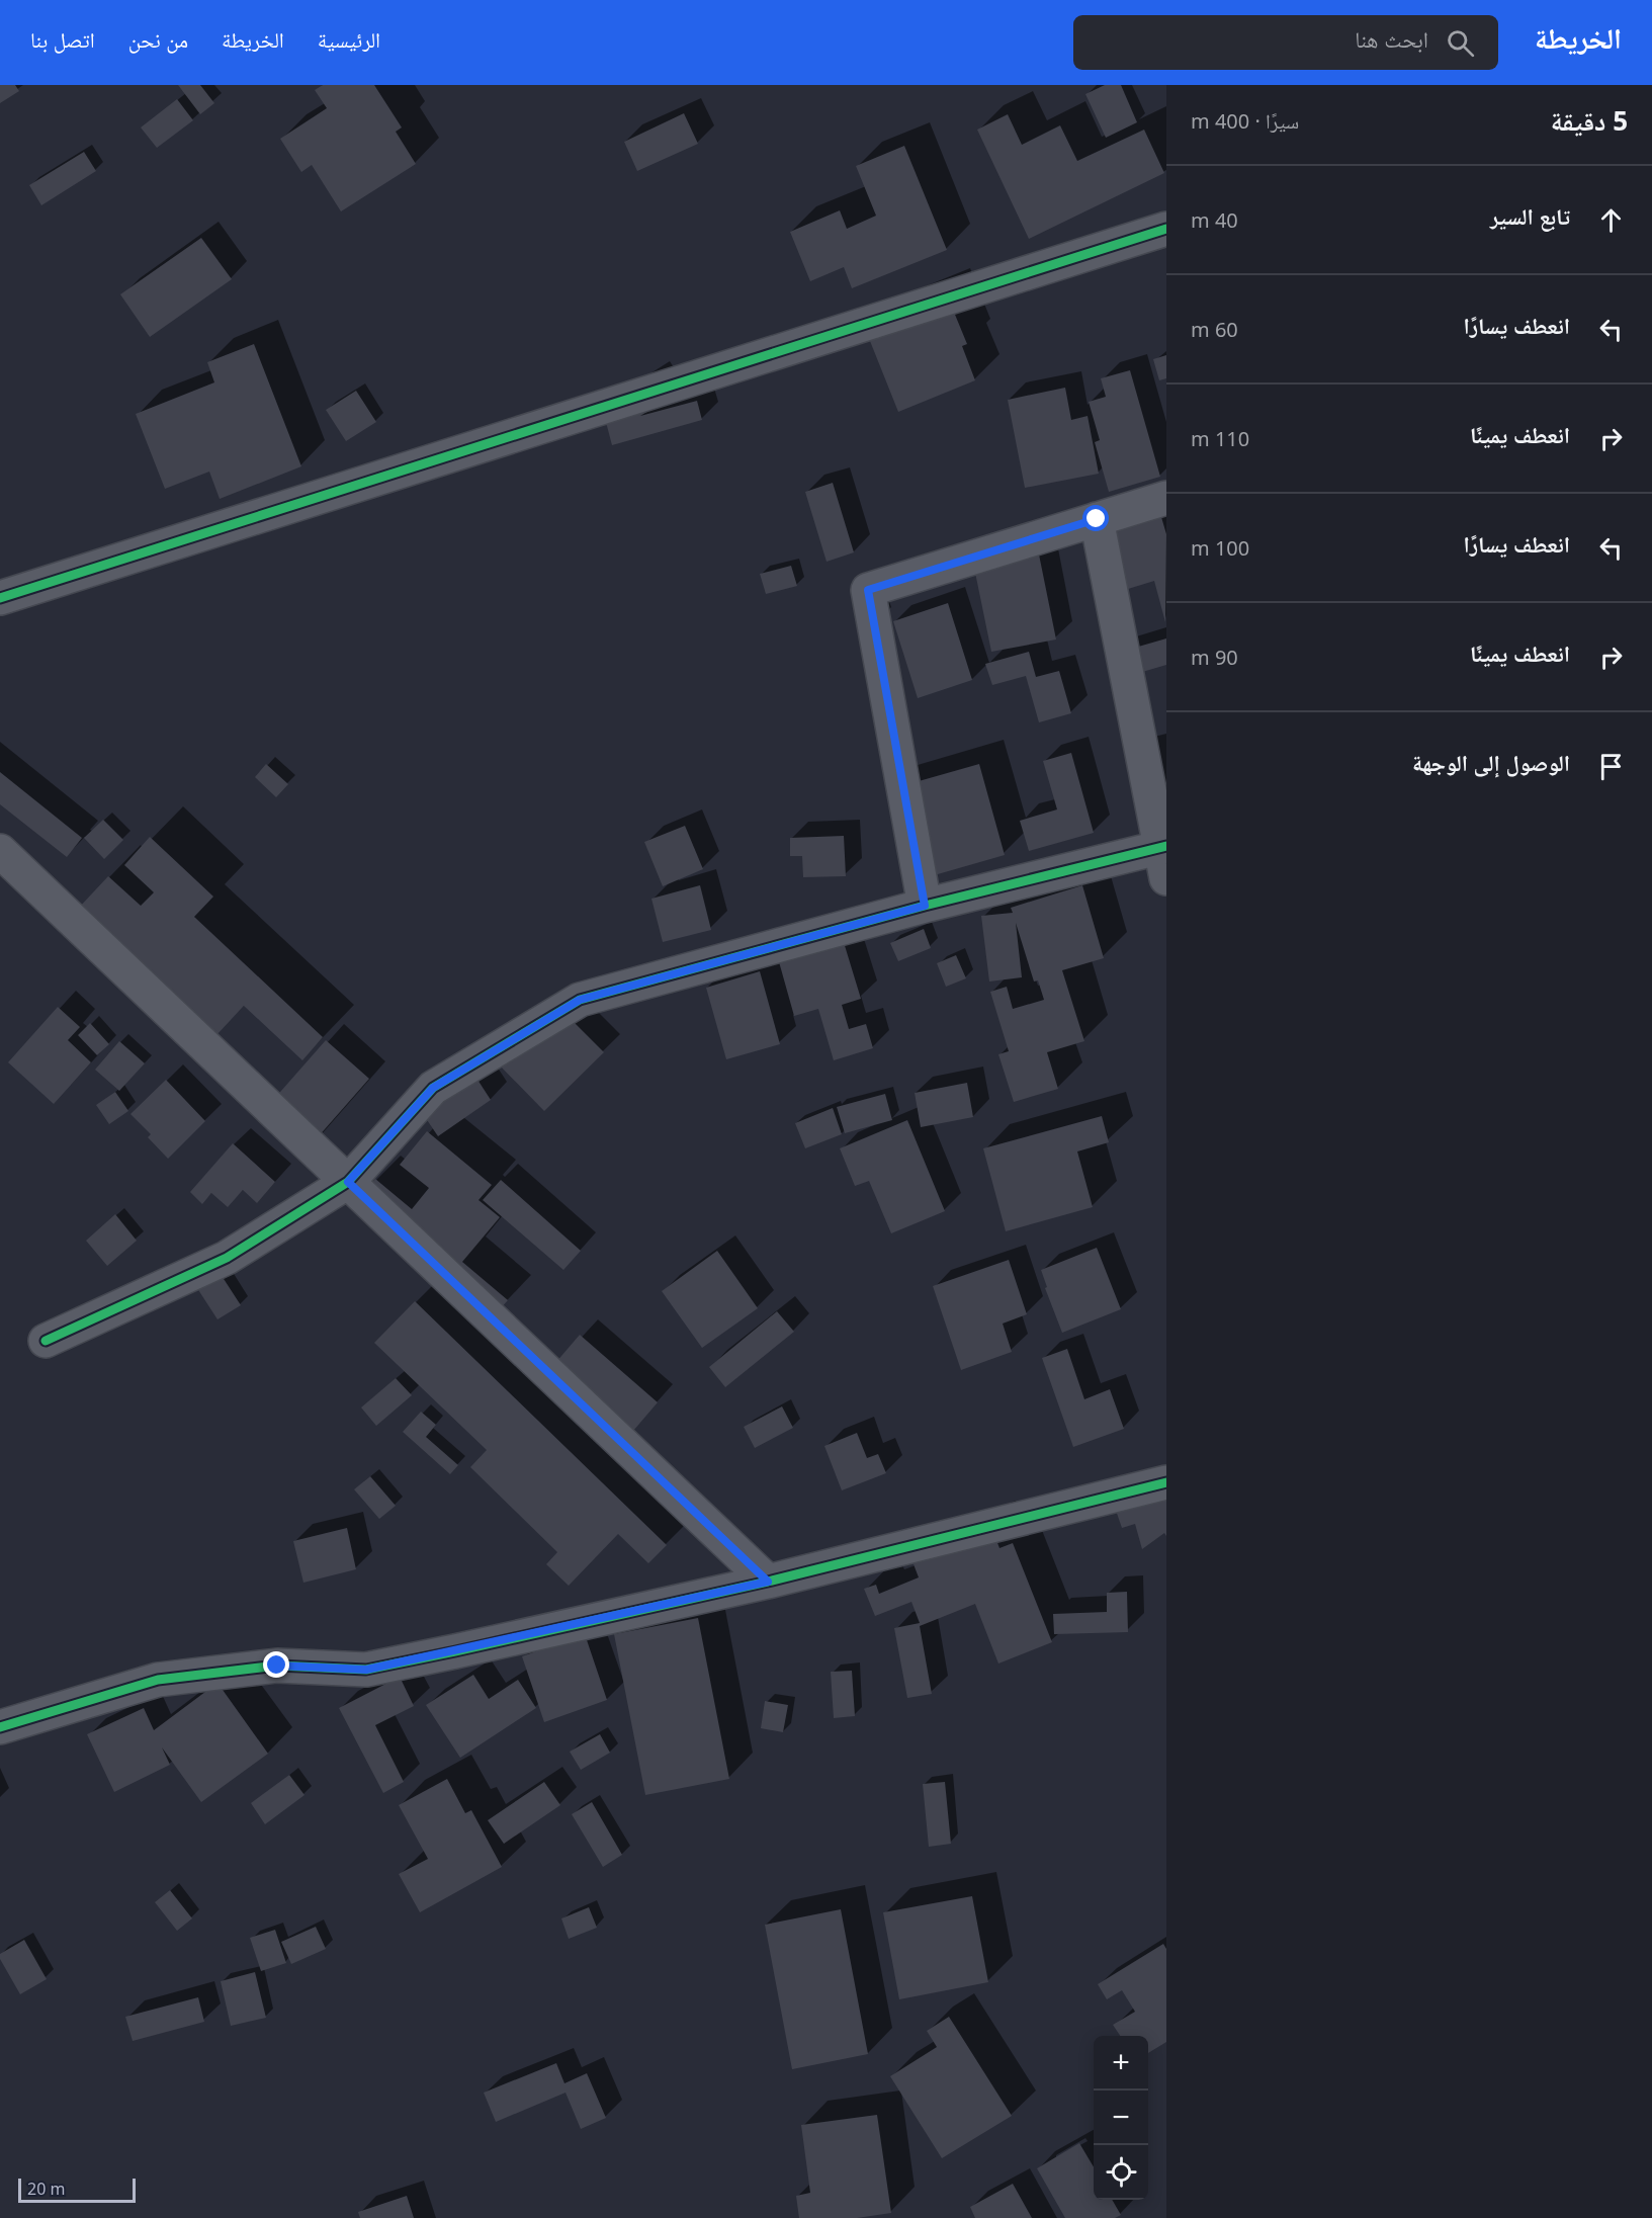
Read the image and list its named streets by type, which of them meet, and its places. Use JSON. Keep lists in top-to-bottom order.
{
  "scale_bar": "20 m",
  "page": {
    "header": "الخريطة",
    "search": "ابحث هنا",
    "nav": [
      "الرئيسية",
      "الخريطة",
      "من نحن",
      "اتصل بنا"
    ],
    "heading": ["5 دقيقة", "سيرًا · 400 m"],
    "list": [
      ["تابع السير", "40 m"],
      ["انعطف يسارًا", "60 m"],
      ["انعطف يمينًا", "110 m"],
      ["انعطف يسارًا", "100 m"],
      ["انعطف يمينًا", "90 m"],
      "الوصول إلى الوجهة"
    ],
    "map_buttons": ["+", "−"],
    "scale": "20 m"
  }
}
